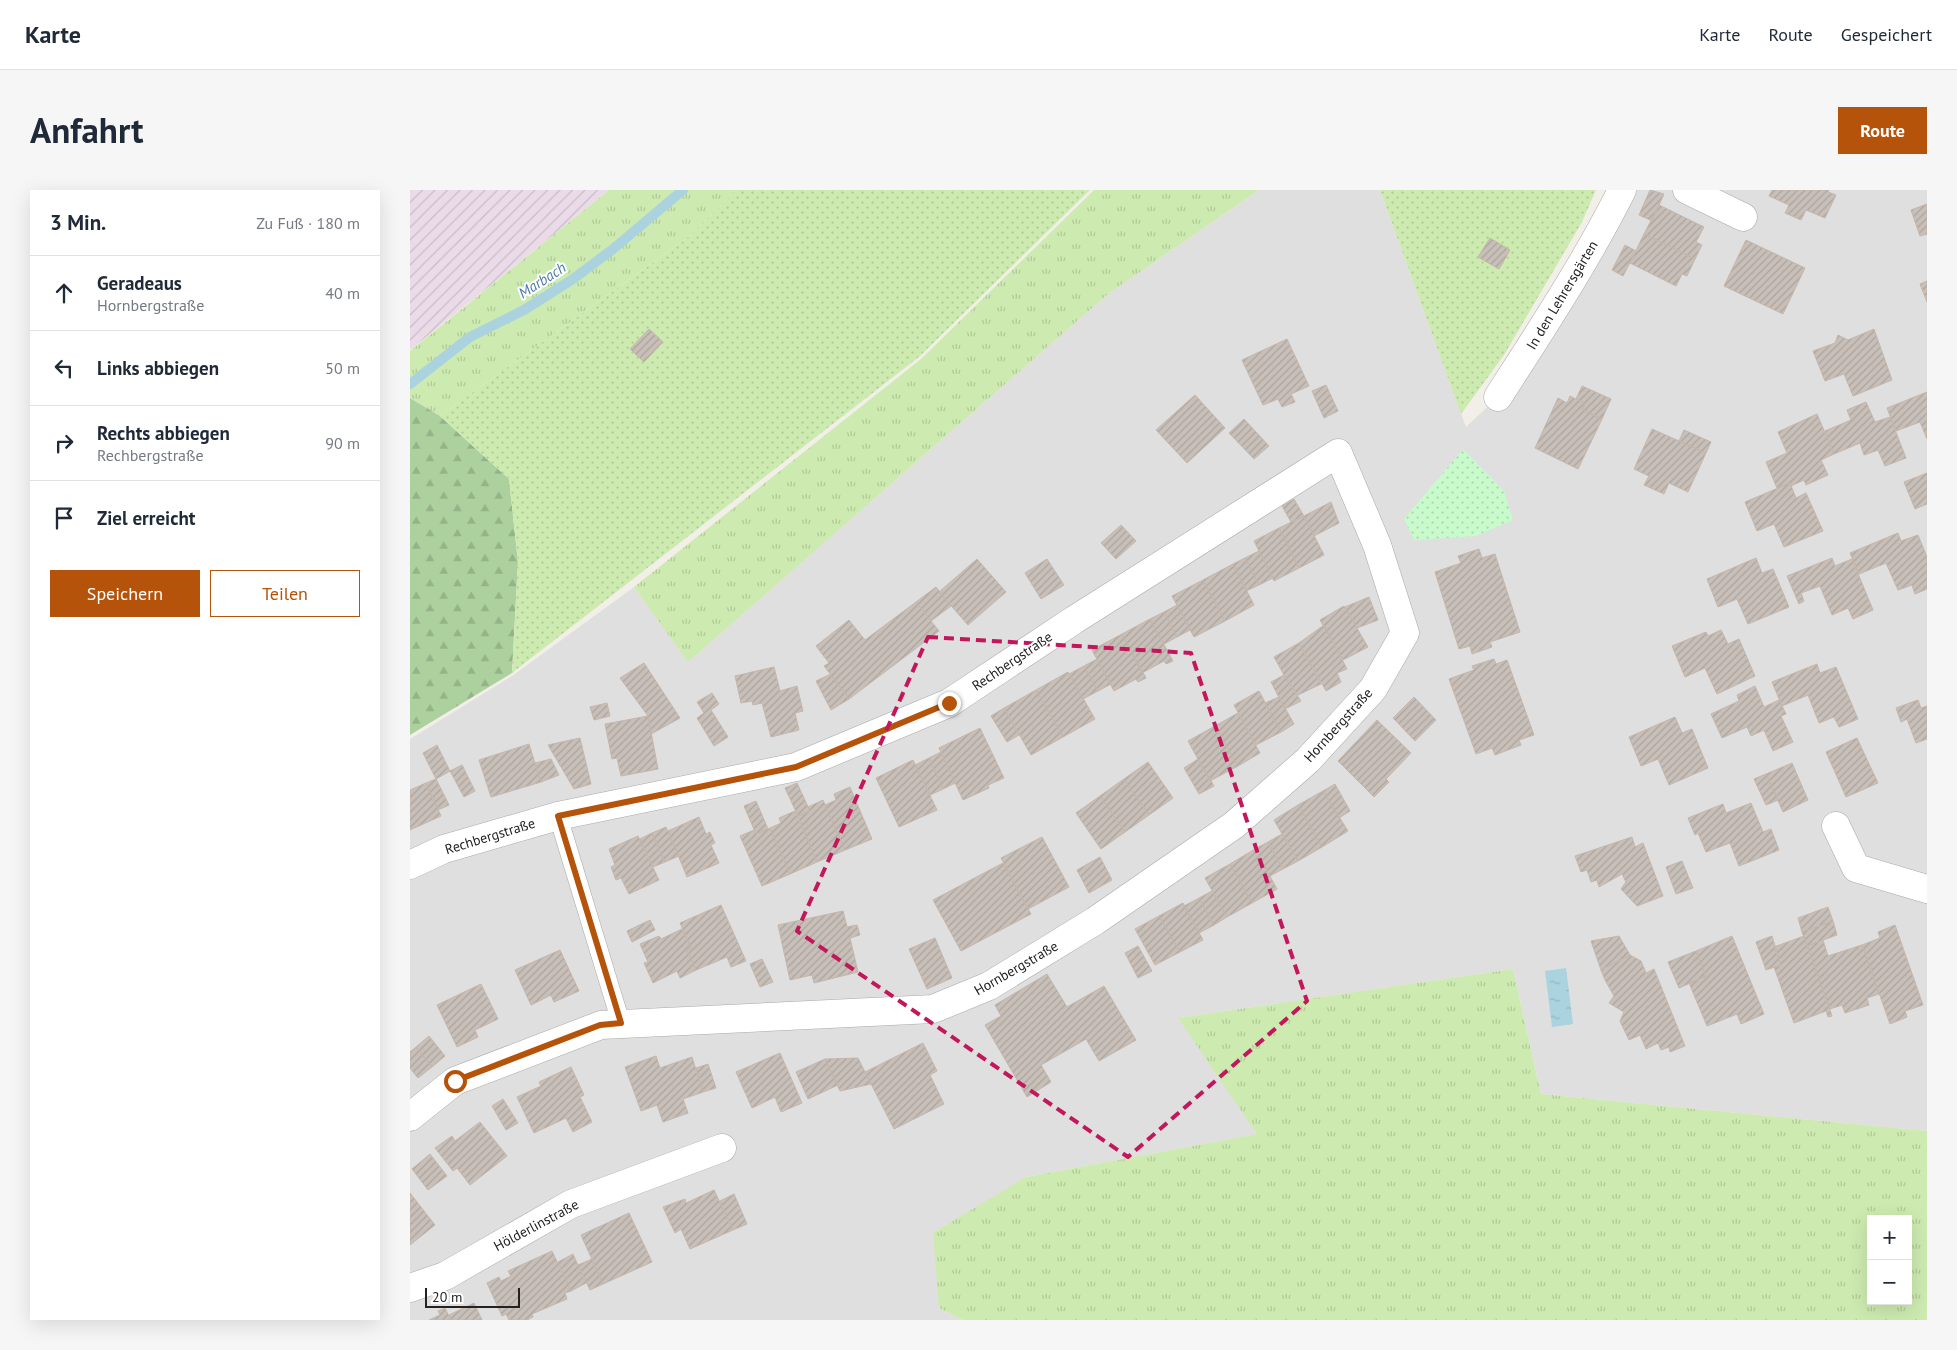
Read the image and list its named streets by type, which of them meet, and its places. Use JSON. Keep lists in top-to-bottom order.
{
  "streets": {
    "street": [
      "In den Lehrersgärten",
      "Rechbergstraße",
      "Hornbergstraße",
      "Hölderlinstraße"
    ]
  },
  "crossings": [
    ["Rechbergstraße", "Hornbergstraße"]
  ],
  "water": ["Marbach"],
  "scale_bar": "20 m",
  "page": {
    "header": "Karte",
    "nav": ["Karte", "Route", "Gespeichert"],
    "title": "Anfahrt",
    "buttons": [
      "Route",
      ["Speichern", "Teilen"]
    ],
    "heading": ["3 Min.", "Zu Fuß · 180 m"],
    "list": [
      ["Geradeaus", "Hornbergstraße", "40 m"],
      ["Links abbiegen", "50 m"],
      ["Rechts abbiegen", "Rechbergstraße", "90 m"],
      "Ziel erreicht"
    ],
    "map_buttons": ["+", "−"],
    "scale": "20 m"
  }
}
